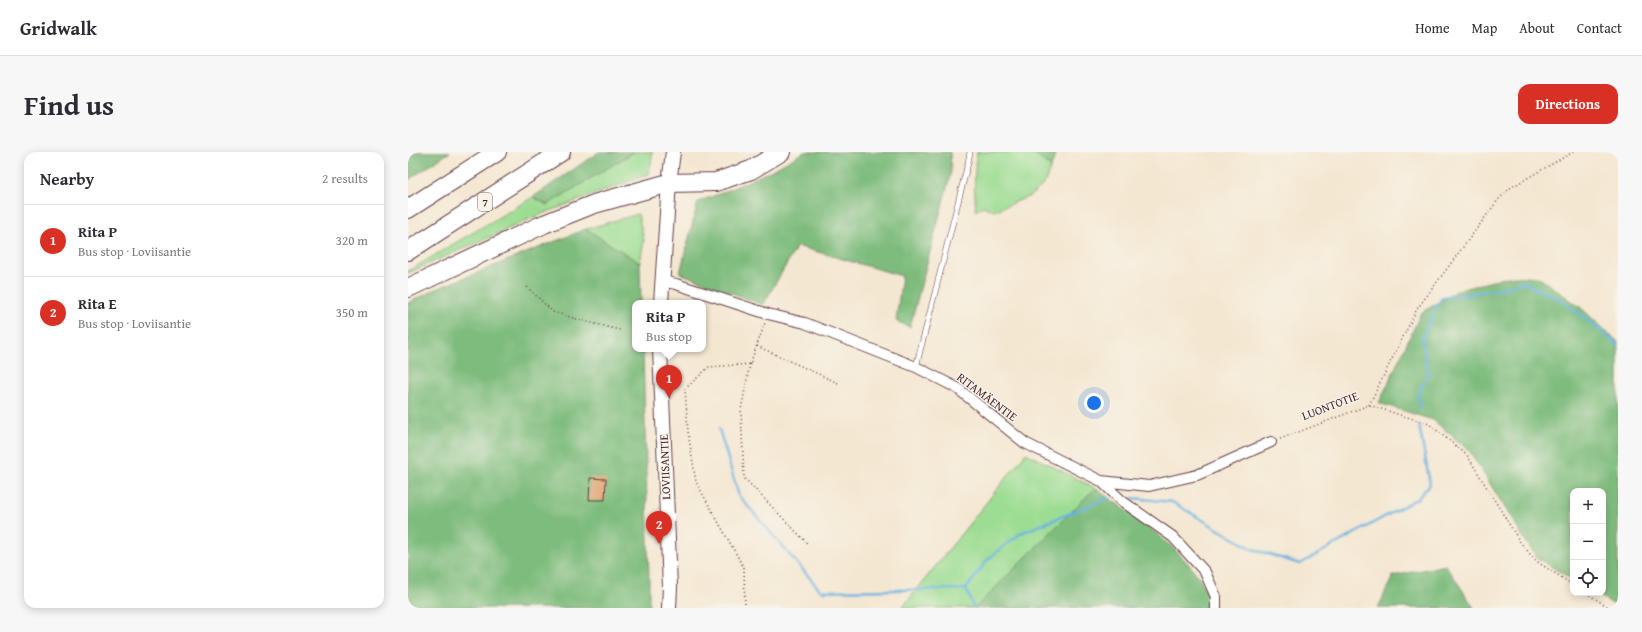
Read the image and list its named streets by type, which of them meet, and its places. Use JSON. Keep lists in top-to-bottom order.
{
  "streets": {
    "highway": ["7"],
    "main road": ["LOVIISANTIE"],
    "street": ["RITAMÄENTIE"],
    "path": ["LUONTOTIE"]
  },
  "page": {
    "header": "Gridwalk",
    "nav": [
      "Home",
      "Map",
      "About",
      "Contact"
    ],
    "title": "Find us",
    "buttons": "Directions",
    "heading": ["Nearby", "2 results"],
    "list": [
      {
        "mark": "1",
        "name": "Rita P",
        "note": "Bus stop · Loviisantie",
        "value": "320 m"
      },
      {
        "mark": "2",
        "name": "Rita E",
        "note": "Bus stop · Loviisantie",
        "value": "350 m"
      }
    ],
    "popup": ["Rita P", "Bus stop"],
    "pins": ["1", "2"],
    "map_buttons": ["+", "−"]
  }
}
